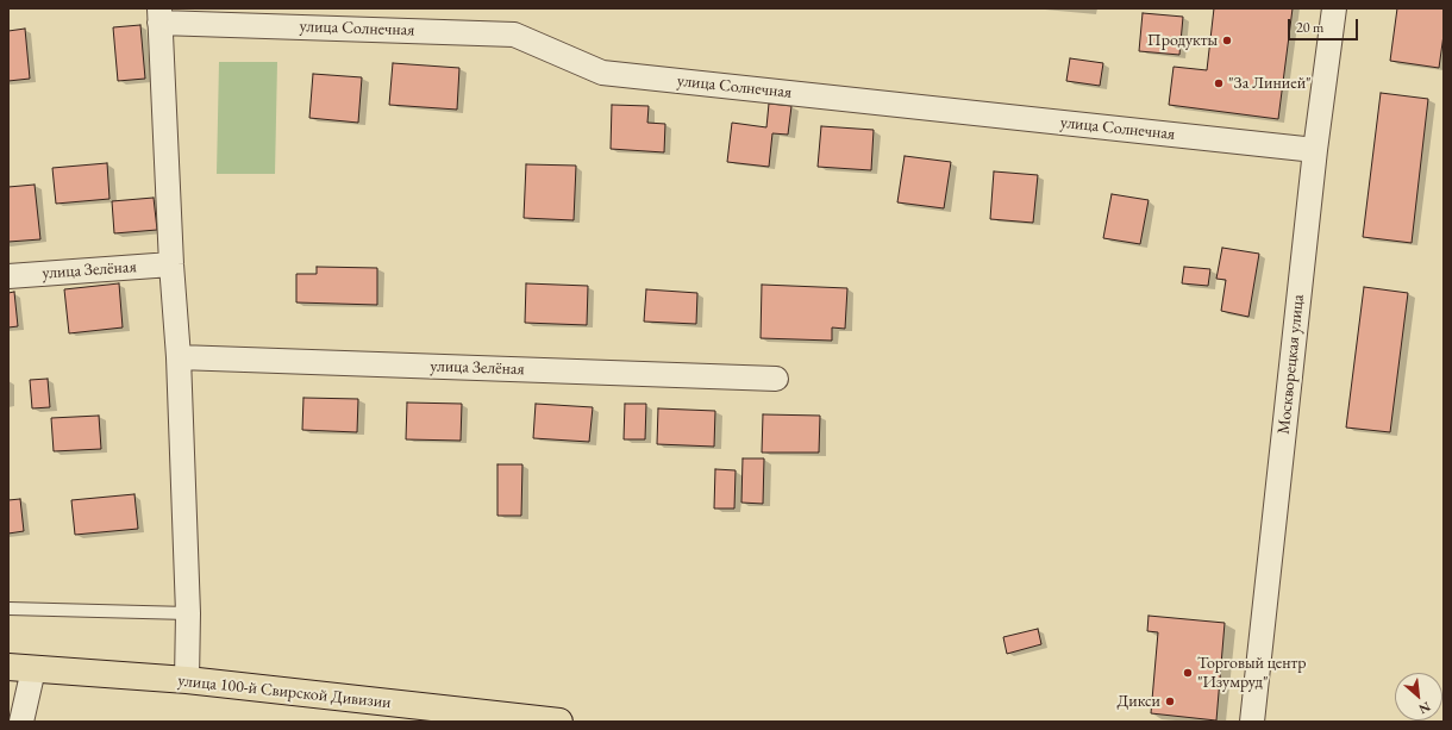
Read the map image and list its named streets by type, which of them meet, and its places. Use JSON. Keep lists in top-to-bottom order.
{
  "streets": {
    "main road": ["улица 100-й Свирской Дивизии"],
    "street": ["улица Солнечная", "улица Зелёная", "Москворецкая улица"]
  },
  "crossings": [
    ["улица Солнечная", "Москворецкая улица"]
  ],
  "places": [
    "Продукты",
    "\"За Линией\"",
    "Торговый центр \"Изумруд\"",
    "Дикси"
  ],
  "scale_bar": "20 m",
  "north": "bottom right"
}
